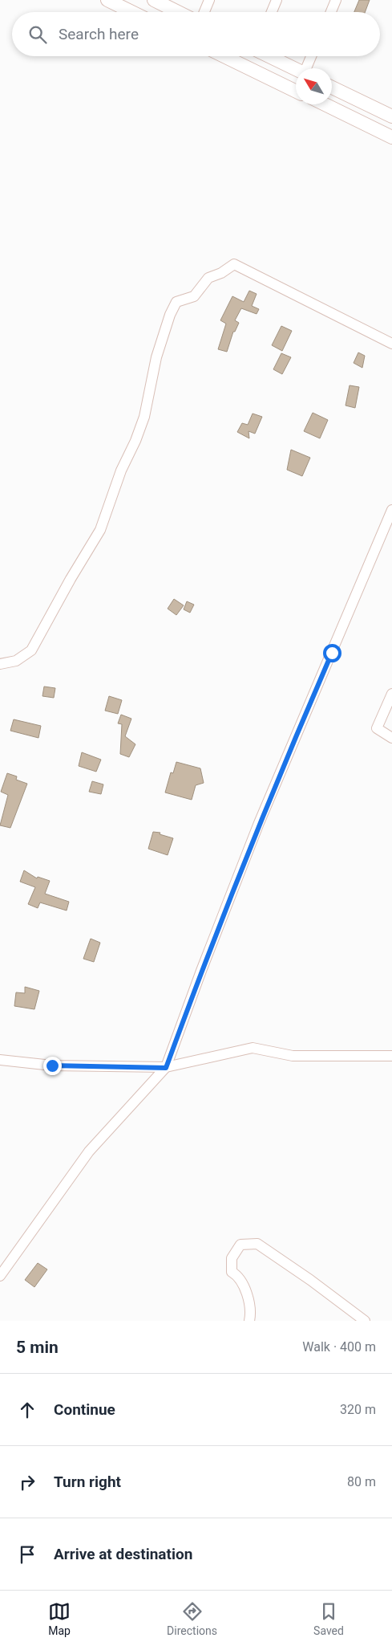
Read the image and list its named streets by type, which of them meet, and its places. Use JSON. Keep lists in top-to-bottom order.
{
  "north": "top left",
  "page": {
    "search": "Search here",
    "heading": ["5 min", "Walk · 400 m"],
    "list": [
      ["Continue", "320 m"],
      ["Turn right", "80 m"],
      "Arrive at destination"
    ],
    "nav": ["Map", "Directions", "Saved"]
  }
}
